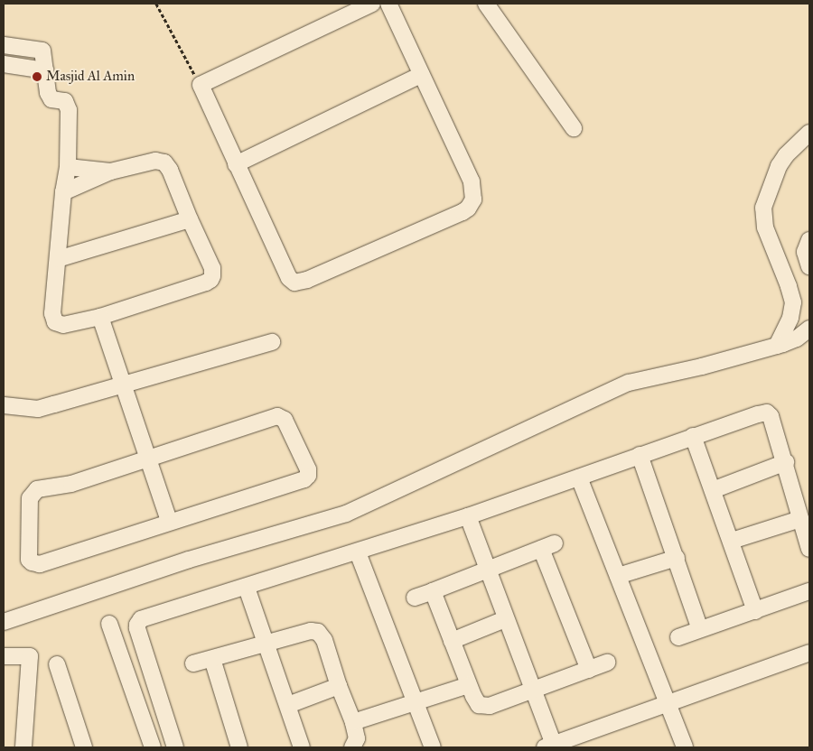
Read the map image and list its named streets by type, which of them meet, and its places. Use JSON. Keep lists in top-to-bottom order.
{
  "places": ["Masjid Al Amin"]
}
